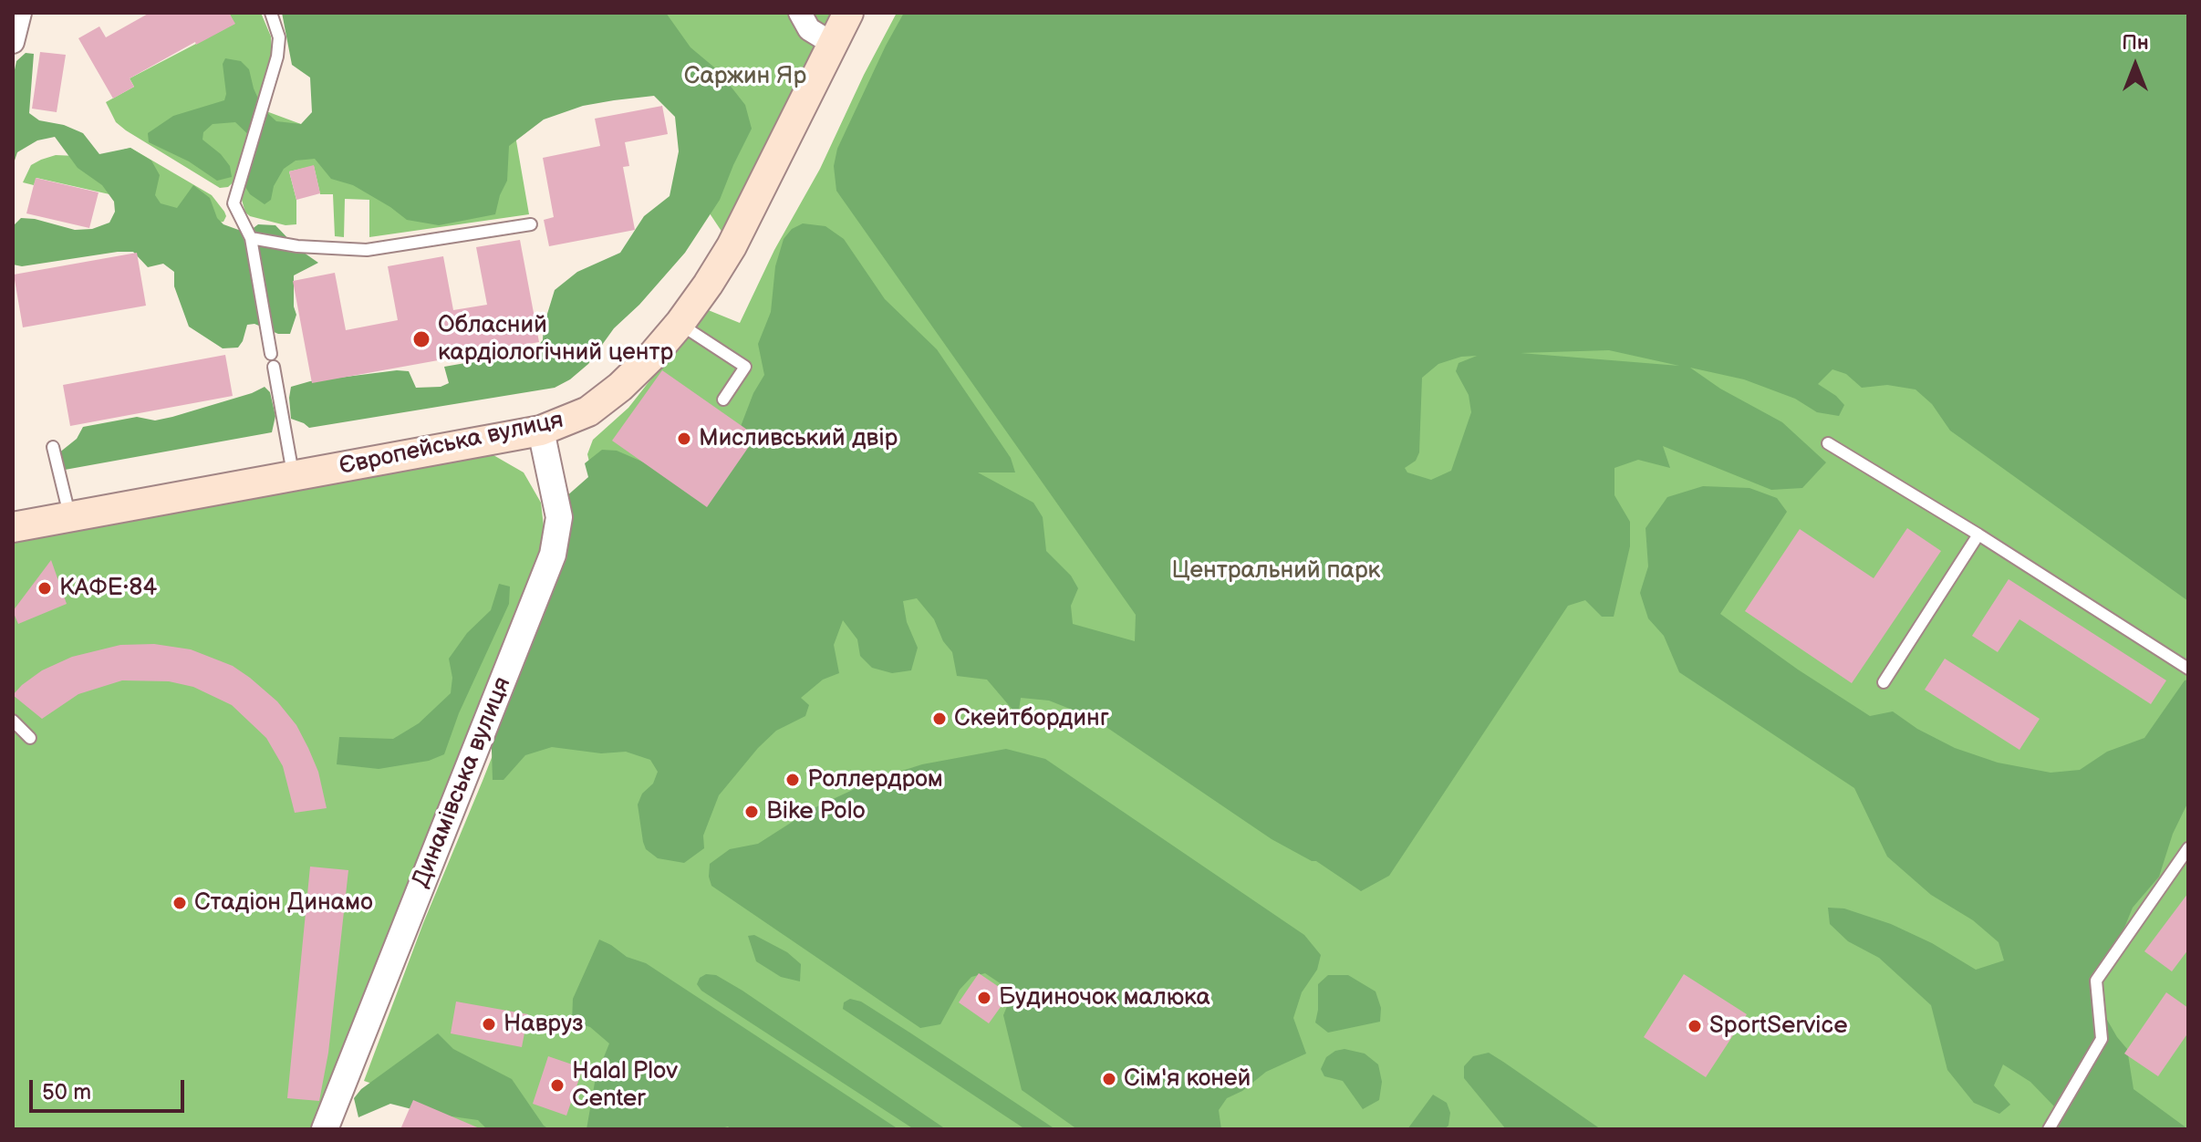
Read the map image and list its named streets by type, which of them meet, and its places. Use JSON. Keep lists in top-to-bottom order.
{
  "streets": {
    "main road": ["Європейська вулиця"],
    "street": ["Динамівська вулиця"]
  },
  "crossings": [
    ["Європейська вулиця", "Динамівська вулиця"]
  ],
  "parks": ["Саржин Яр", "Центральний парк"],
  "places": [
    "Обласний кардiологiчний центр",
    "Мисливський двір",
    "КАФЕ•84",
    "Скейтбординг",
    "Роллердром",
    "Bike Polo",
    "Стадіон Динамо",
    "Будиночок малюка",
    "Навруз",
    "SportService",
    "Сім'я коней",
    "Halal Plov Center"
  ],
  "scale_bar": "50 m",
  "north": "top"
}
